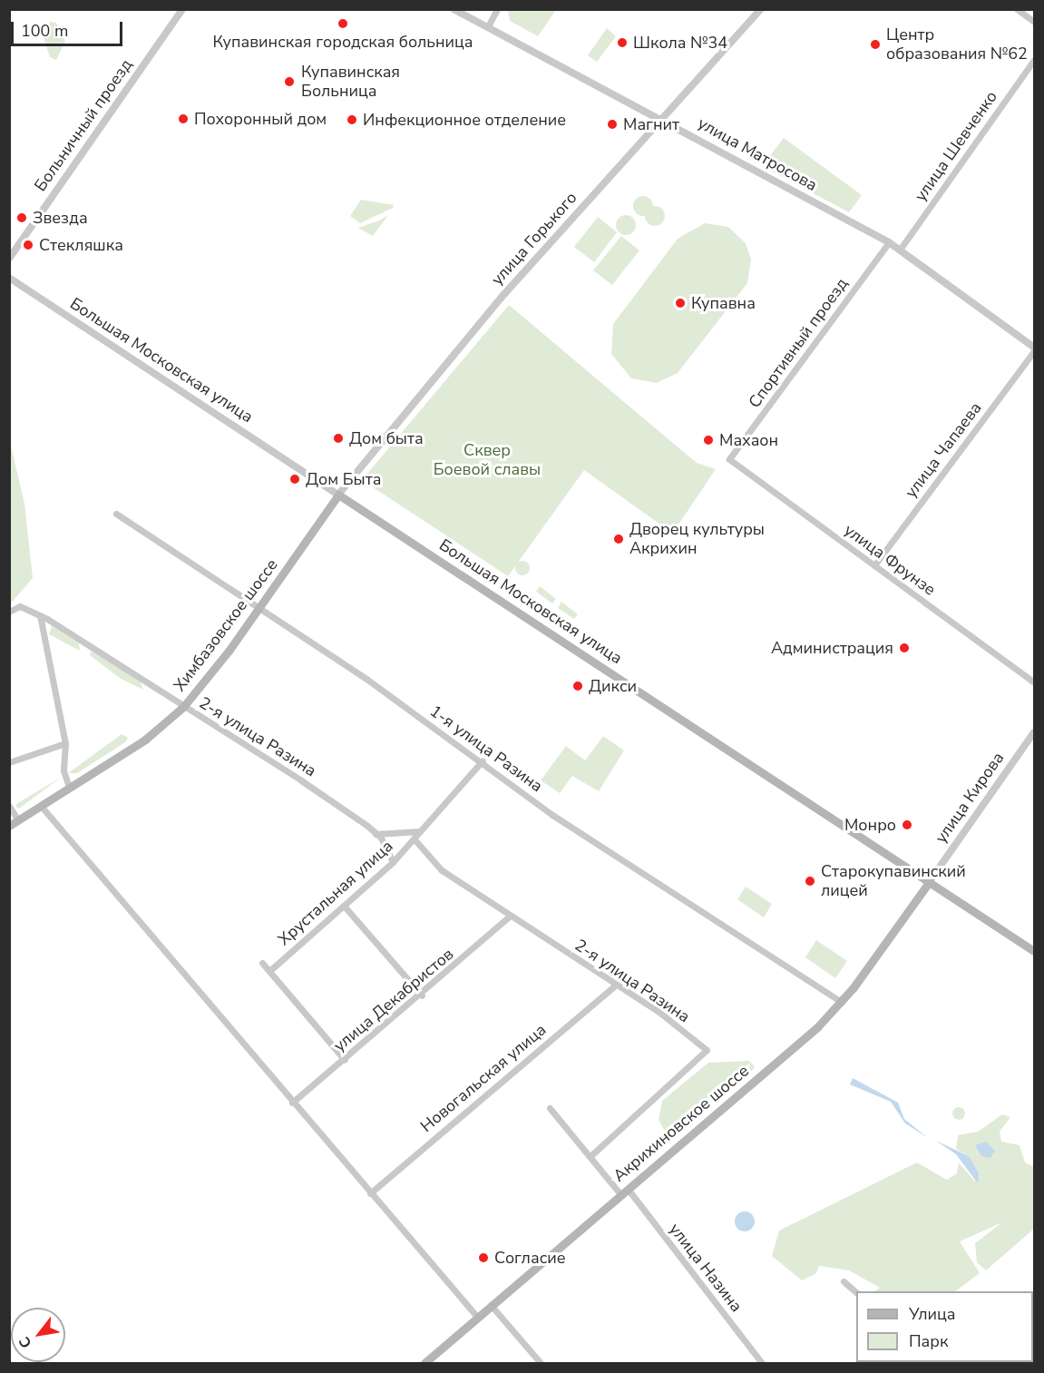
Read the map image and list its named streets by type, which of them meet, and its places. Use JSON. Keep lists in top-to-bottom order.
{
  "streets": {
    "main road": ["Большая Московская улица", "Химбазовское шоссе", "Акрихиновское шоссе"],
    "street": [
      "Больничный проезд",
      "улица Шевченко",
      "улица Матросова",
      "улица Горького",
      "Спортивный проезд",
      "улица Чапаева",
      "улица Фрунзе",
      "2-я улица Разина",
      "1-я улица Разина",
      "улица Кирова",
      "Хрустальная улица",
      "улица Декабристов",
      "Новогальская улица",
      "улица Назина"
    ]
  },
  "crossings": [
    ["улица Шевченко", "улица Матросова"],
    ["улица Матросова", "улица Горького"],
    ["улица Матросова", "Спортивный проезд"],
    ["улица Горького", "Большая Московская улица"],
    ["улица Горького", "Химбазовское шоссе"],
    ["Спортивный проезд", "улица Фрунзе"],
    ["Большая Московская улица", "Химбазовское шоссе"],
    ["Большая Московская улица", "улица Кирова"],
    ["Большая Московская улица", "Акрихиновское шоссе"],
    ["улица Чапаева", "улица Фрунзе"],
    ["Химбазовское шоссе", "2-я улица Разина"],
    ["Химбазовское шоссе", "1-я улица Разина"],
    ["2-я улица Разина", "Хрустальная улица"],
    ["2-я улица Разина", "улица Декабристов"],
    ["2-я улица Разина", "Новогальская улица"],
    ["2-я улица Разина", "улица Назина"],
    ["1-я улица Разина", "Хрустальная улица"],
    ["1-я улица Разина", "Акрихиновское шоссе"],
    ["улица Кирова", "Акрихиновское шоссе"],
    ["Акрихиновское шоссе", "улица Назина"]
  ],
  "parks": ["Сквер Боевой славы"],
  "places": [
    "Купавинская городская больница",
    "Школа №34",
    "Центр образования №62",
    "Купавинская Больница",
    "Похоронный дом",
    "Инфекционное отделение",
    "Магнит",
    "Звезда",
    "Стекляшка",
    "Купавна",
    "Дом быта",
    "Махаон",
    "Дом Быта",
    "Дворец культуры Акрихин",
    "Администрация",
    "Дикси",
    "Монро",
    "Старокупавинский лицей",
    "Согласие"
  ],
  "legend": ["Улица", "Парк"],
  "scale_bar": "100 m",
  "north": "bottom left"
}
